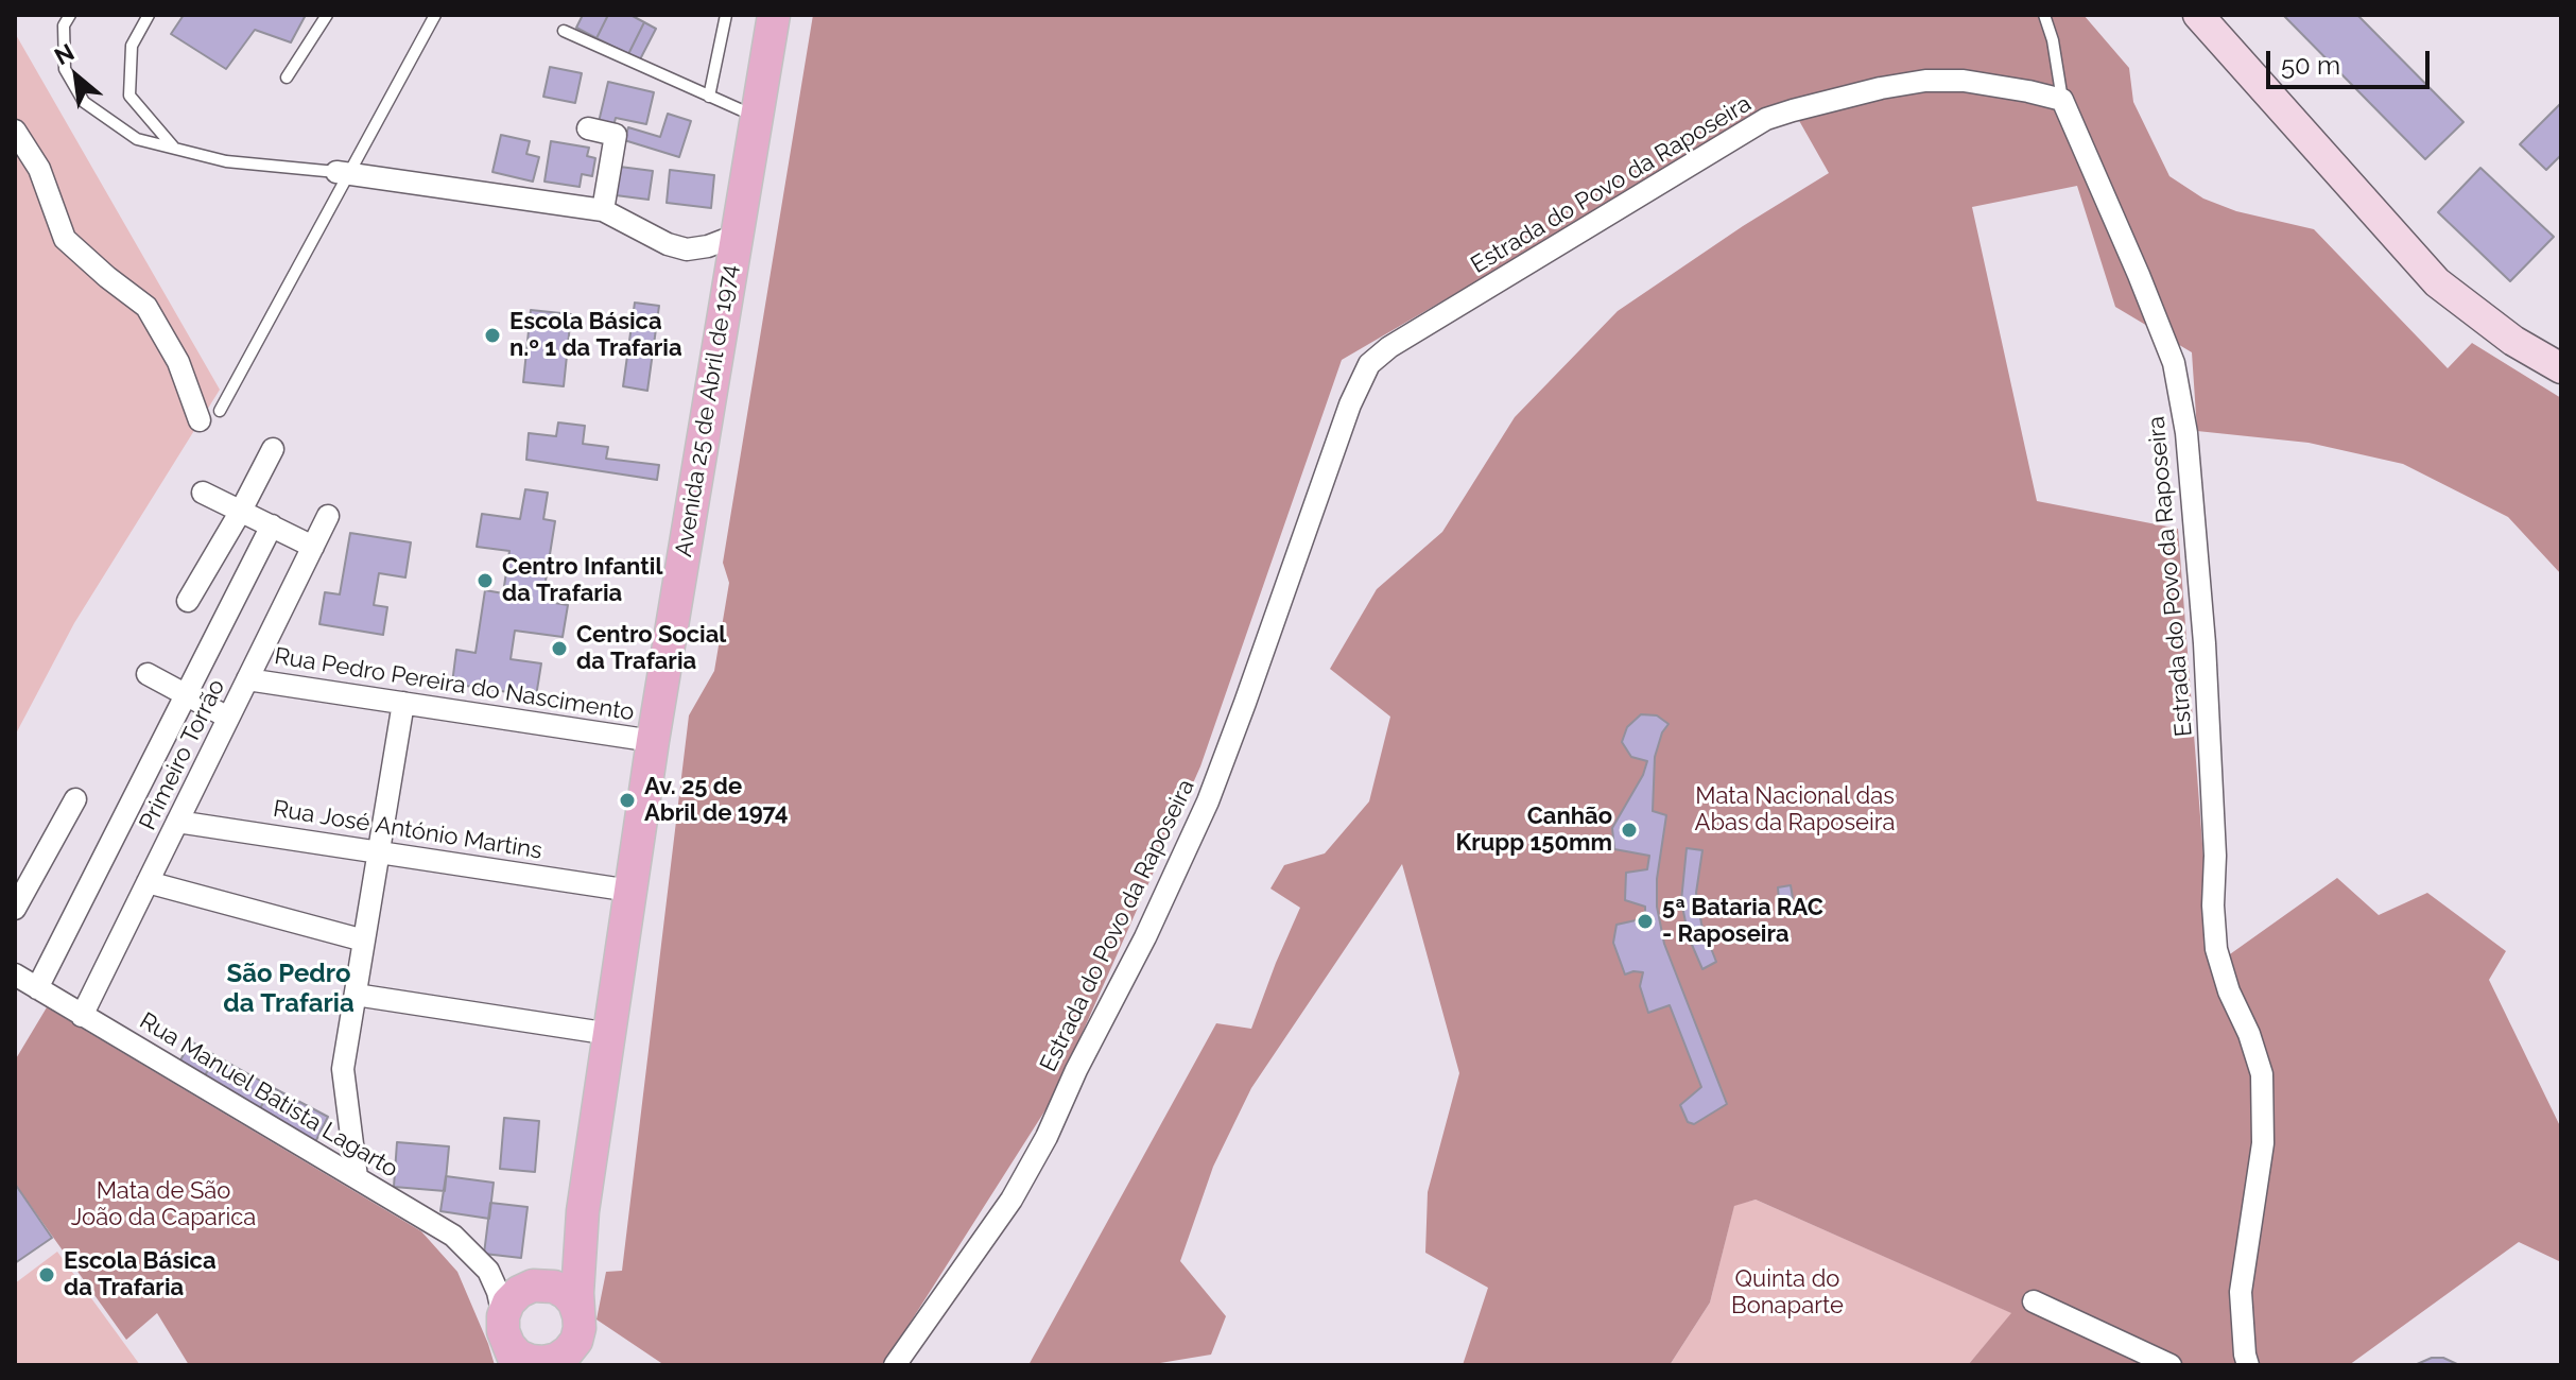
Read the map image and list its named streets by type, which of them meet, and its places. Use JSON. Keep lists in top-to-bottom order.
{
  "streets": {
    "main road": ["Avenida 25 de Abril de 1974"],
    "street": [
      "Estrada do Povo da Raposeira",
      "Rua Pedro Pereira do Nascimento",
      "Primeiro Torrão",
      "Rua José António Martins",
      "Rua Manuel Batista Lagarto"
    ]
  },
  "crossings": [
    ["Avenida 25 de Abril de 1974", "Rua Pedro Pereira do Nascimento"],
    ["Avenida 25 de Abril de 1974", "Rua José António Martins"],
    ["Rua Pedro Pereira do Nascimento", "Primeiro Torrão"],
    ["Primeiro Torrão", "Rua José António Martins"],
    ["Primeiro Torrão", "Rua Manuel Batista Lagarto"]
  ],
  "districts": ["São Pedro da Trafaria"],
  "parks": ["Mata Nacional das Abas da Raposeira", "Mata de São João da Caparica", "Quinta do Bonaparte"],
  "places": [
    "Escola Básica n.º 1 da Trafaria",
    "Centro Infantil da Trafaria",
    "Centro Social da Trafaria",
    "Av. 25 de Abril de 1974",
    "Canhão Krupp 150mm",
    "5ª Bataria RAC - Raposeira",
    "Escola Básica da Trafaria"
  ],
  "scale_bar": "50 m",
  "north": "top left"
}
